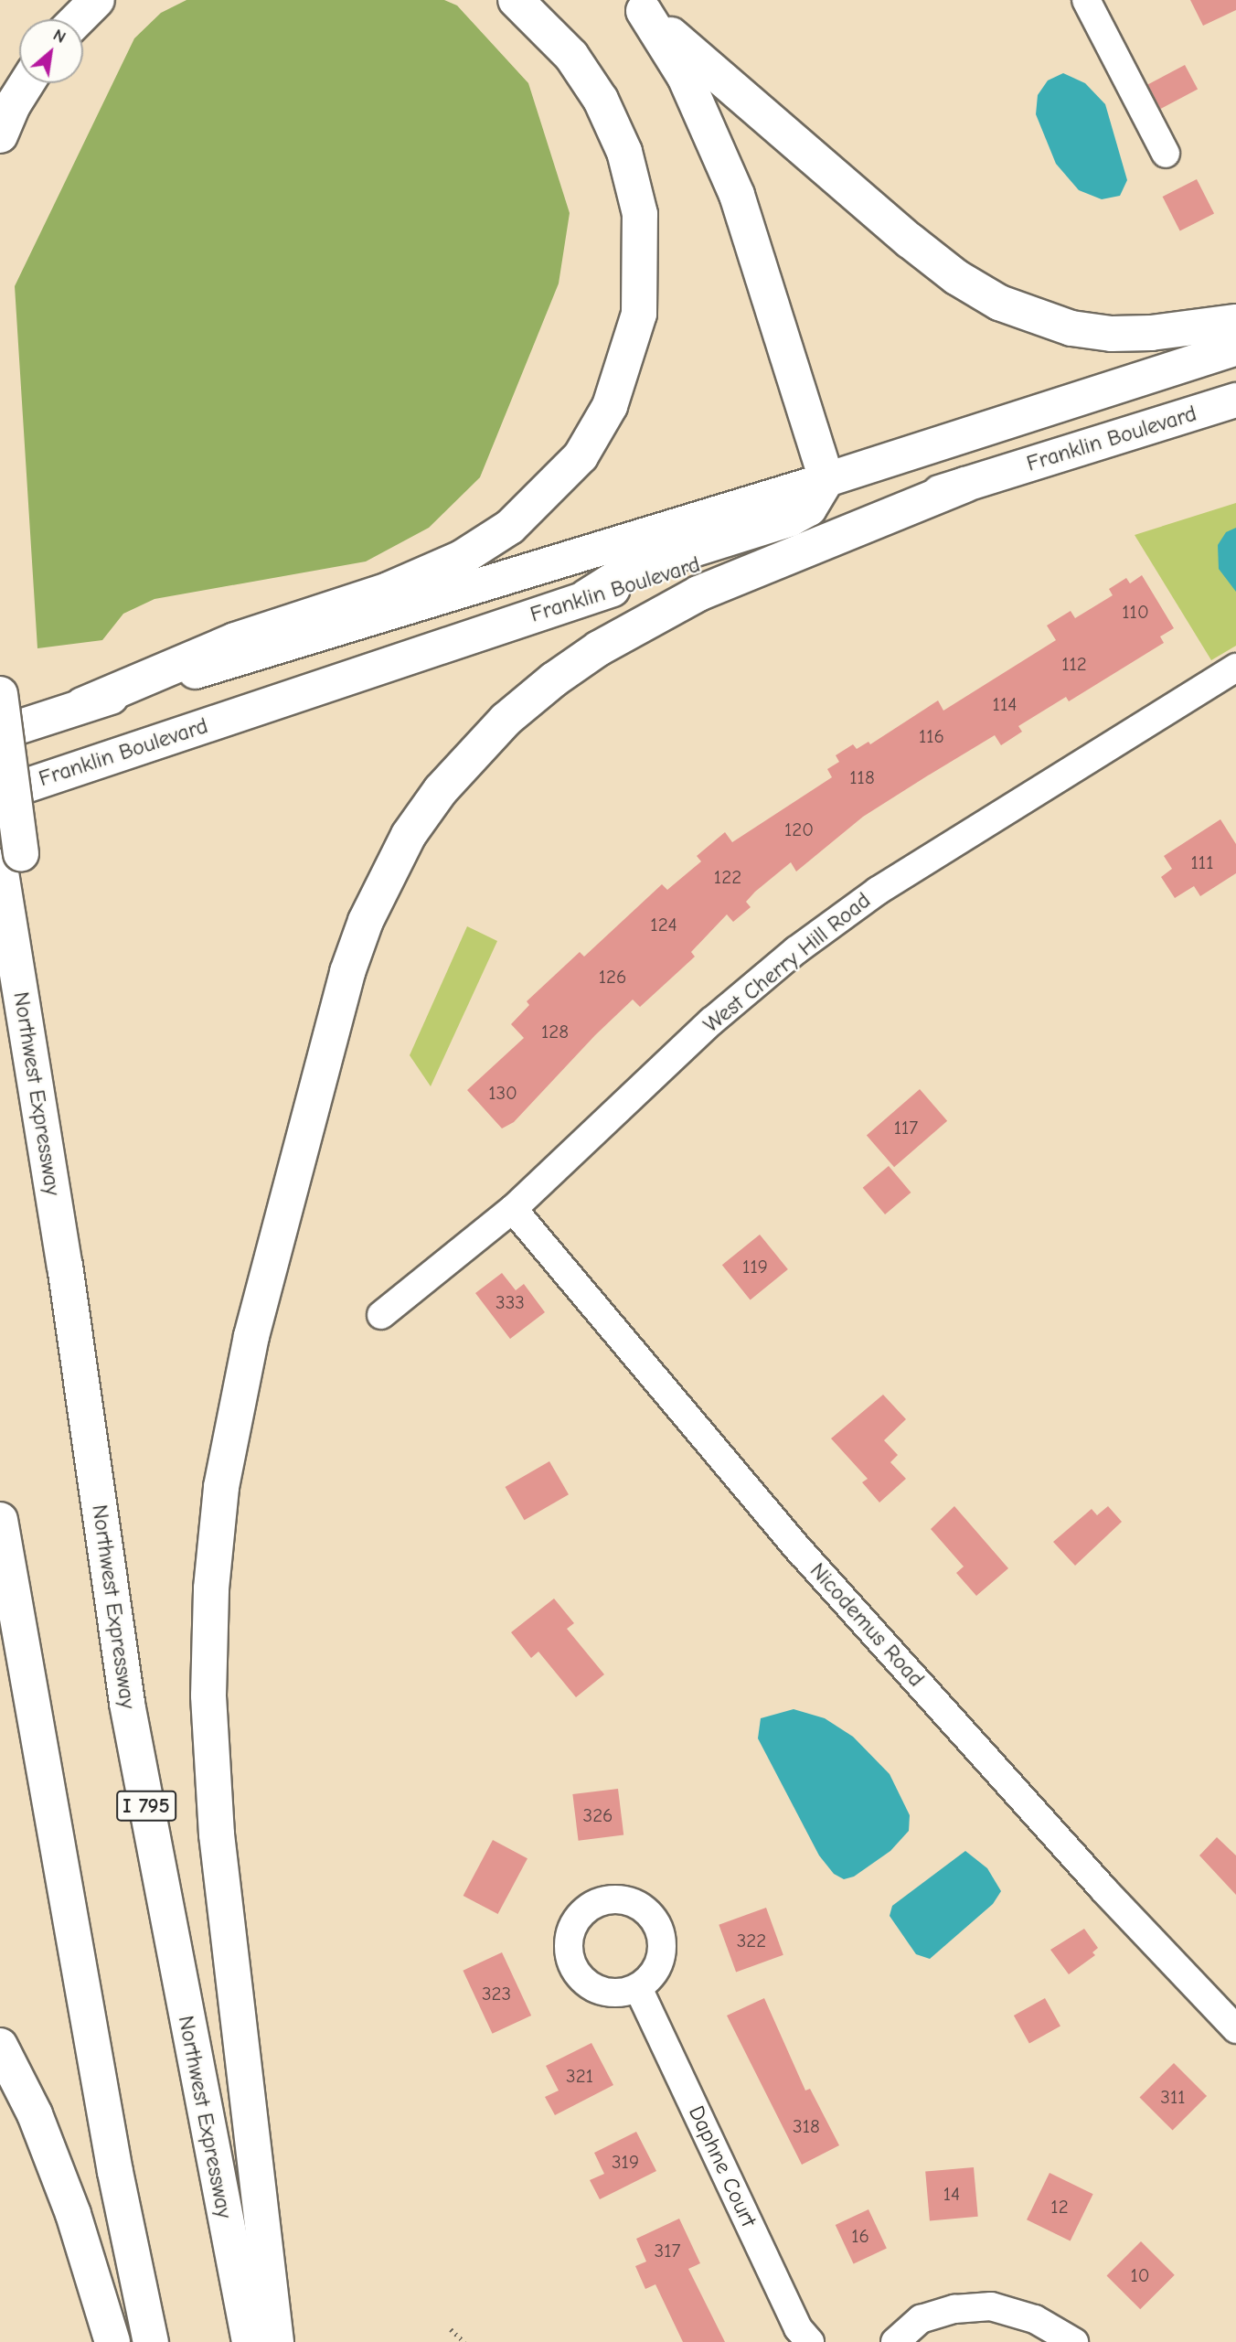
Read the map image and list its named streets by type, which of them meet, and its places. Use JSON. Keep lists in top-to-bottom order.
{
  "streets": {
    "highway": ["Northwest Expressway", "I 795"],
    "main road": ["Franklin Boulevard"],
    "street": ["West Cherry Hill Road", "Nicodemus Road", "Daphne Court"]
  },
  "crossings": [
    ["West Cherry Hill Road", "Nicodemus Road"]
  ],
  "house_numbers": [
    "110",
    "112",
    "114",
    "116",
    "118",
    "120",
    "111",
    "122",
    "124",
    "126",
    "128",
    "130",
    "117",
    "119",
    "333",
    "326",
    "322",
    "323",
    "321",
    "311",
    "318",
    "319",
    "14",
    "12",
    "16",
    "317",
    "10"
  ],
  "north": "top right"
}
